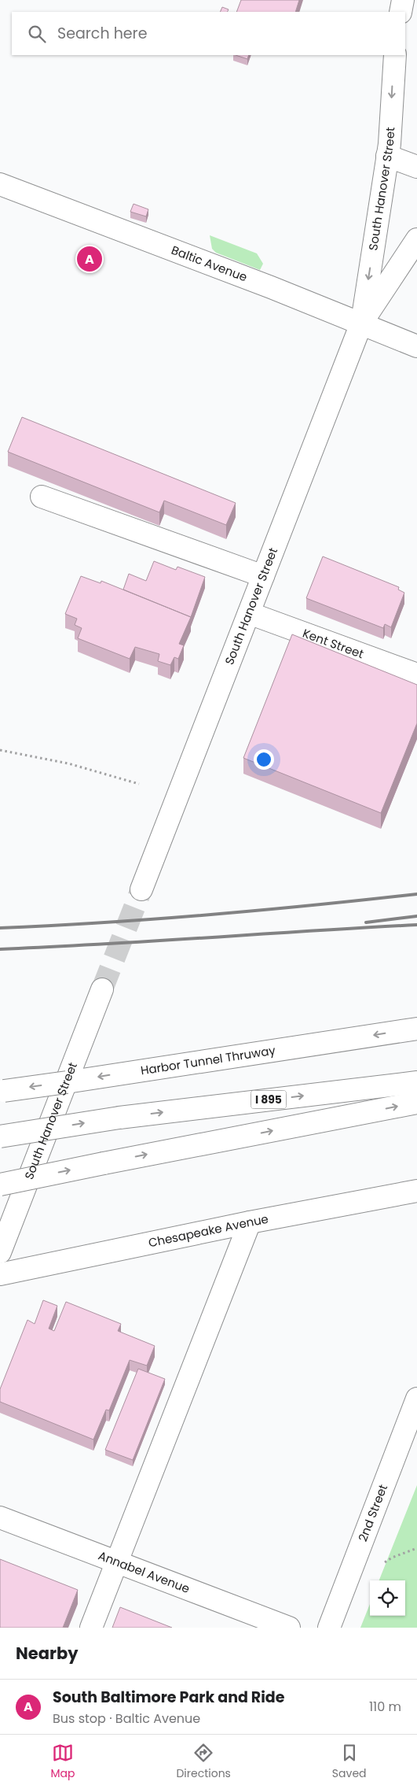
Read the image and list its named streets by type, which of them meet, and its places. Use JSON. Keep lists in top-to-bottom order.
{
  "streets": {
    "main road": [
      "South Hanover Street",
      "Baltic Avenue",
      "Kent Street",
      "Harbor Tunnel Thruway",
      "I 895",
      "Chesapeake Avenue",
      "2nd Street",
      "Annabel Avenue"
    ]
  },
  "crossings": [
    ["South Hanover Street", "Baltic Avenue"],
    ["South Hanover Street", "Kent Street"]
  ],
  "page": {
    "search": "Search here",
    "pins": "A",
    "heading": "Nearby",
    "list": [
      {
        "mark": "A",
        "name": "South Baltimore Park and Ride",
        "note": "Bus stop · Baltic Avenue",
        "value": "110 m"
      }
    ],
    "nav": ["Map", "Directions", "Saved"]
  }
}
